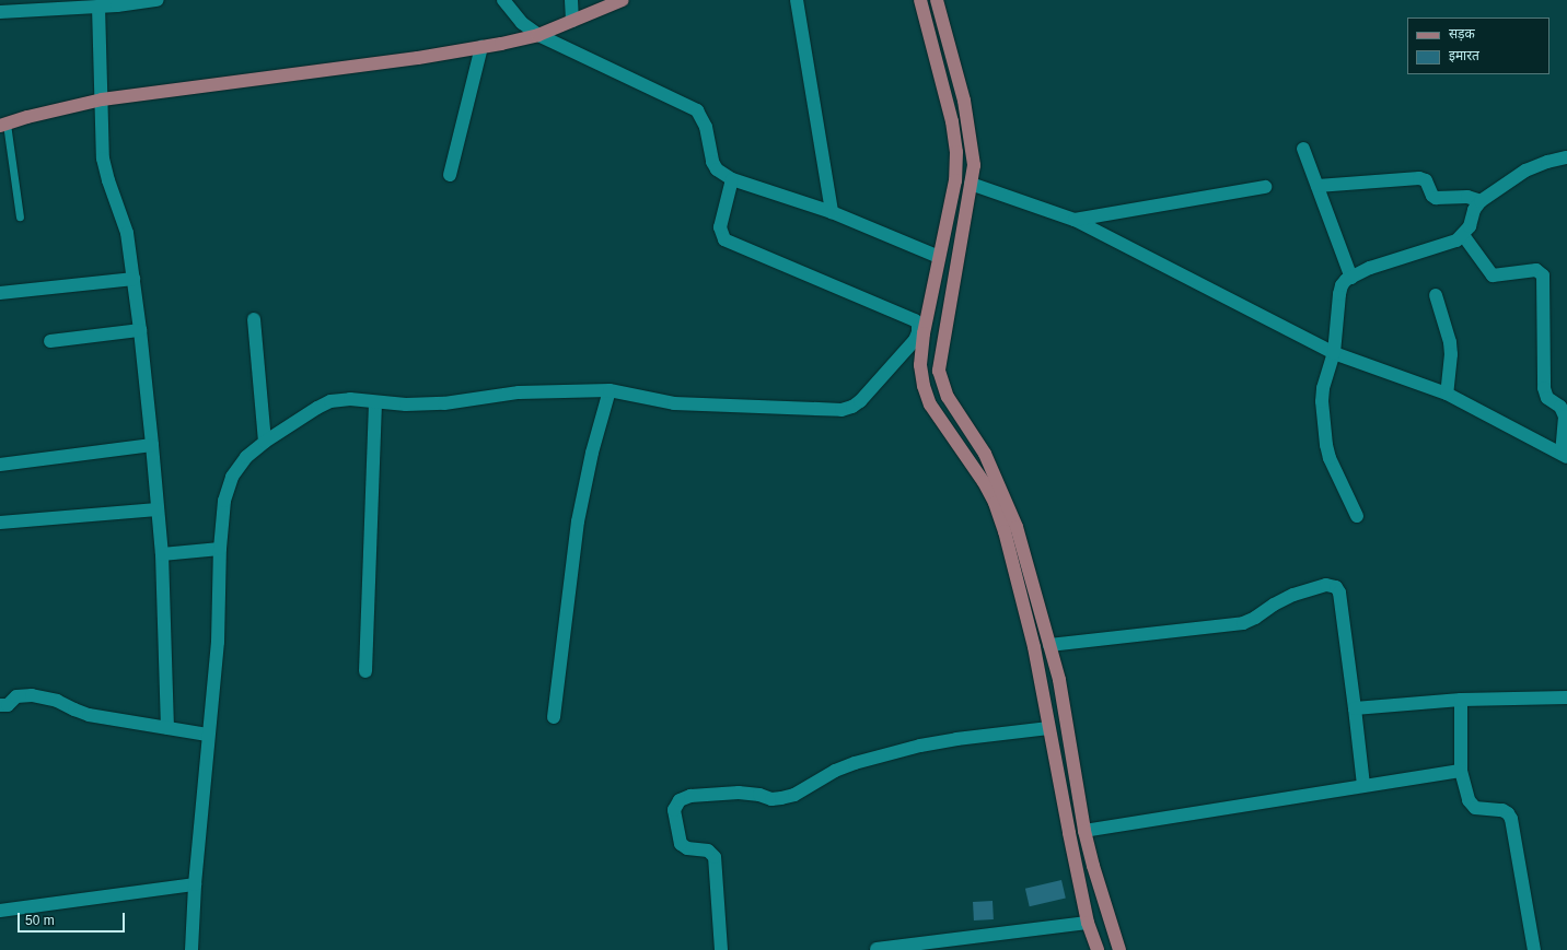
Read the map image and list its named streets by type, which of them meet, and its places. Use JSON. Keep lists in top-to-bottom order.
{
  "legend": ["सड़क", "इमारत"],
  "scale_bar": "50 m"
}
